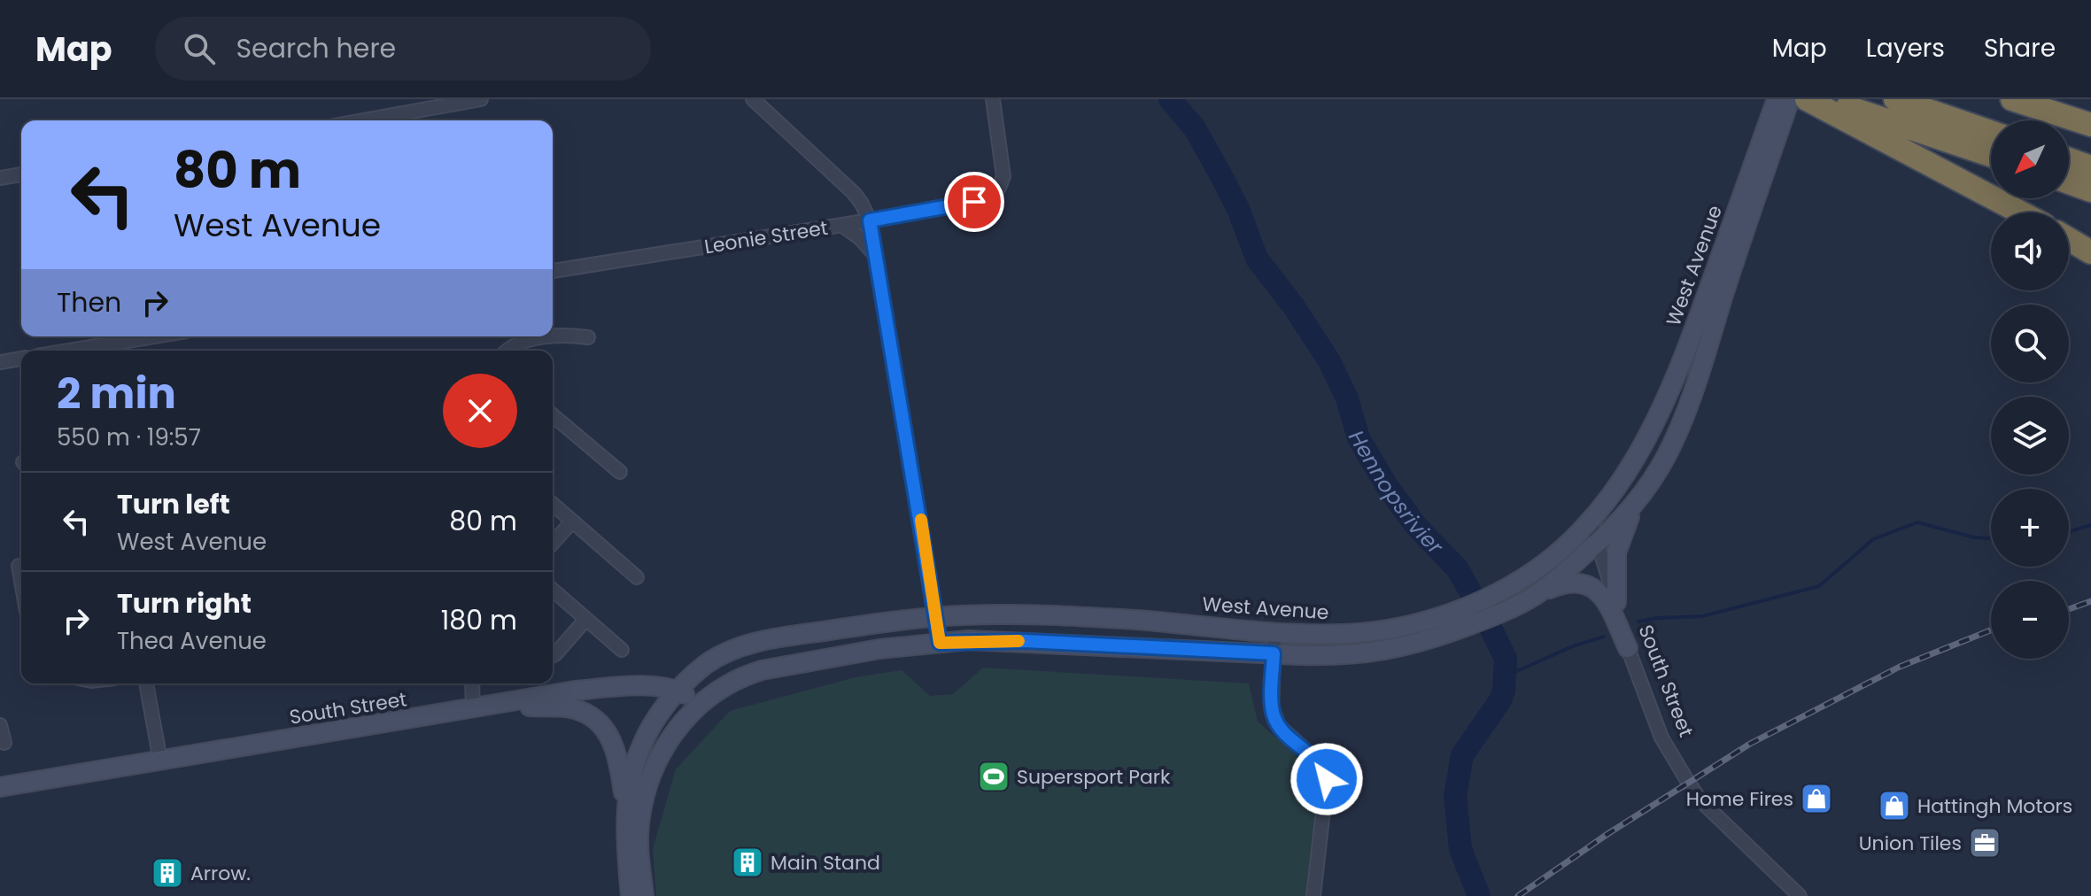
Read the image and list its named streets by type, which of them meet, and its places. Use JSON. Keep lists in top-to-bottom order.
{
  "streets": {
    "street": ["Leonie Street", "West Avenue", "South Street"]
  },
  "crossings": [
    ["West Avenue", "South Street"]
  ],
  "water": ["Hennopsrivier"],
  "places": {
    "sports": ["Supersport Park"],
    "shop": ["Home Fires", "Hattingh Motors"],
    "office": ["Union Tiles"],
    "building": ["Main Stand", "Arrow."]
  },
  "north": "bottom left",
  "page": {
    "header": "Map",
    "search": "Search here",
    "nav": ["Map", "Layers", "Share"],
    "map_buttons": ["+", "−"],
    "turn": ["80 m", "West Avenue"],
    "then": "Then",
    "heading": ["2 min", "550 m · 19:57"],
    "list": [
      {
        "name": "Turn left",
        "note": "West Avenue",
        "value": "80 m"
      },
      {
        "name": "Turn right",
        "note": "Thea Avenue",
        "value": "180 m"
      }
    ]
  }
}
